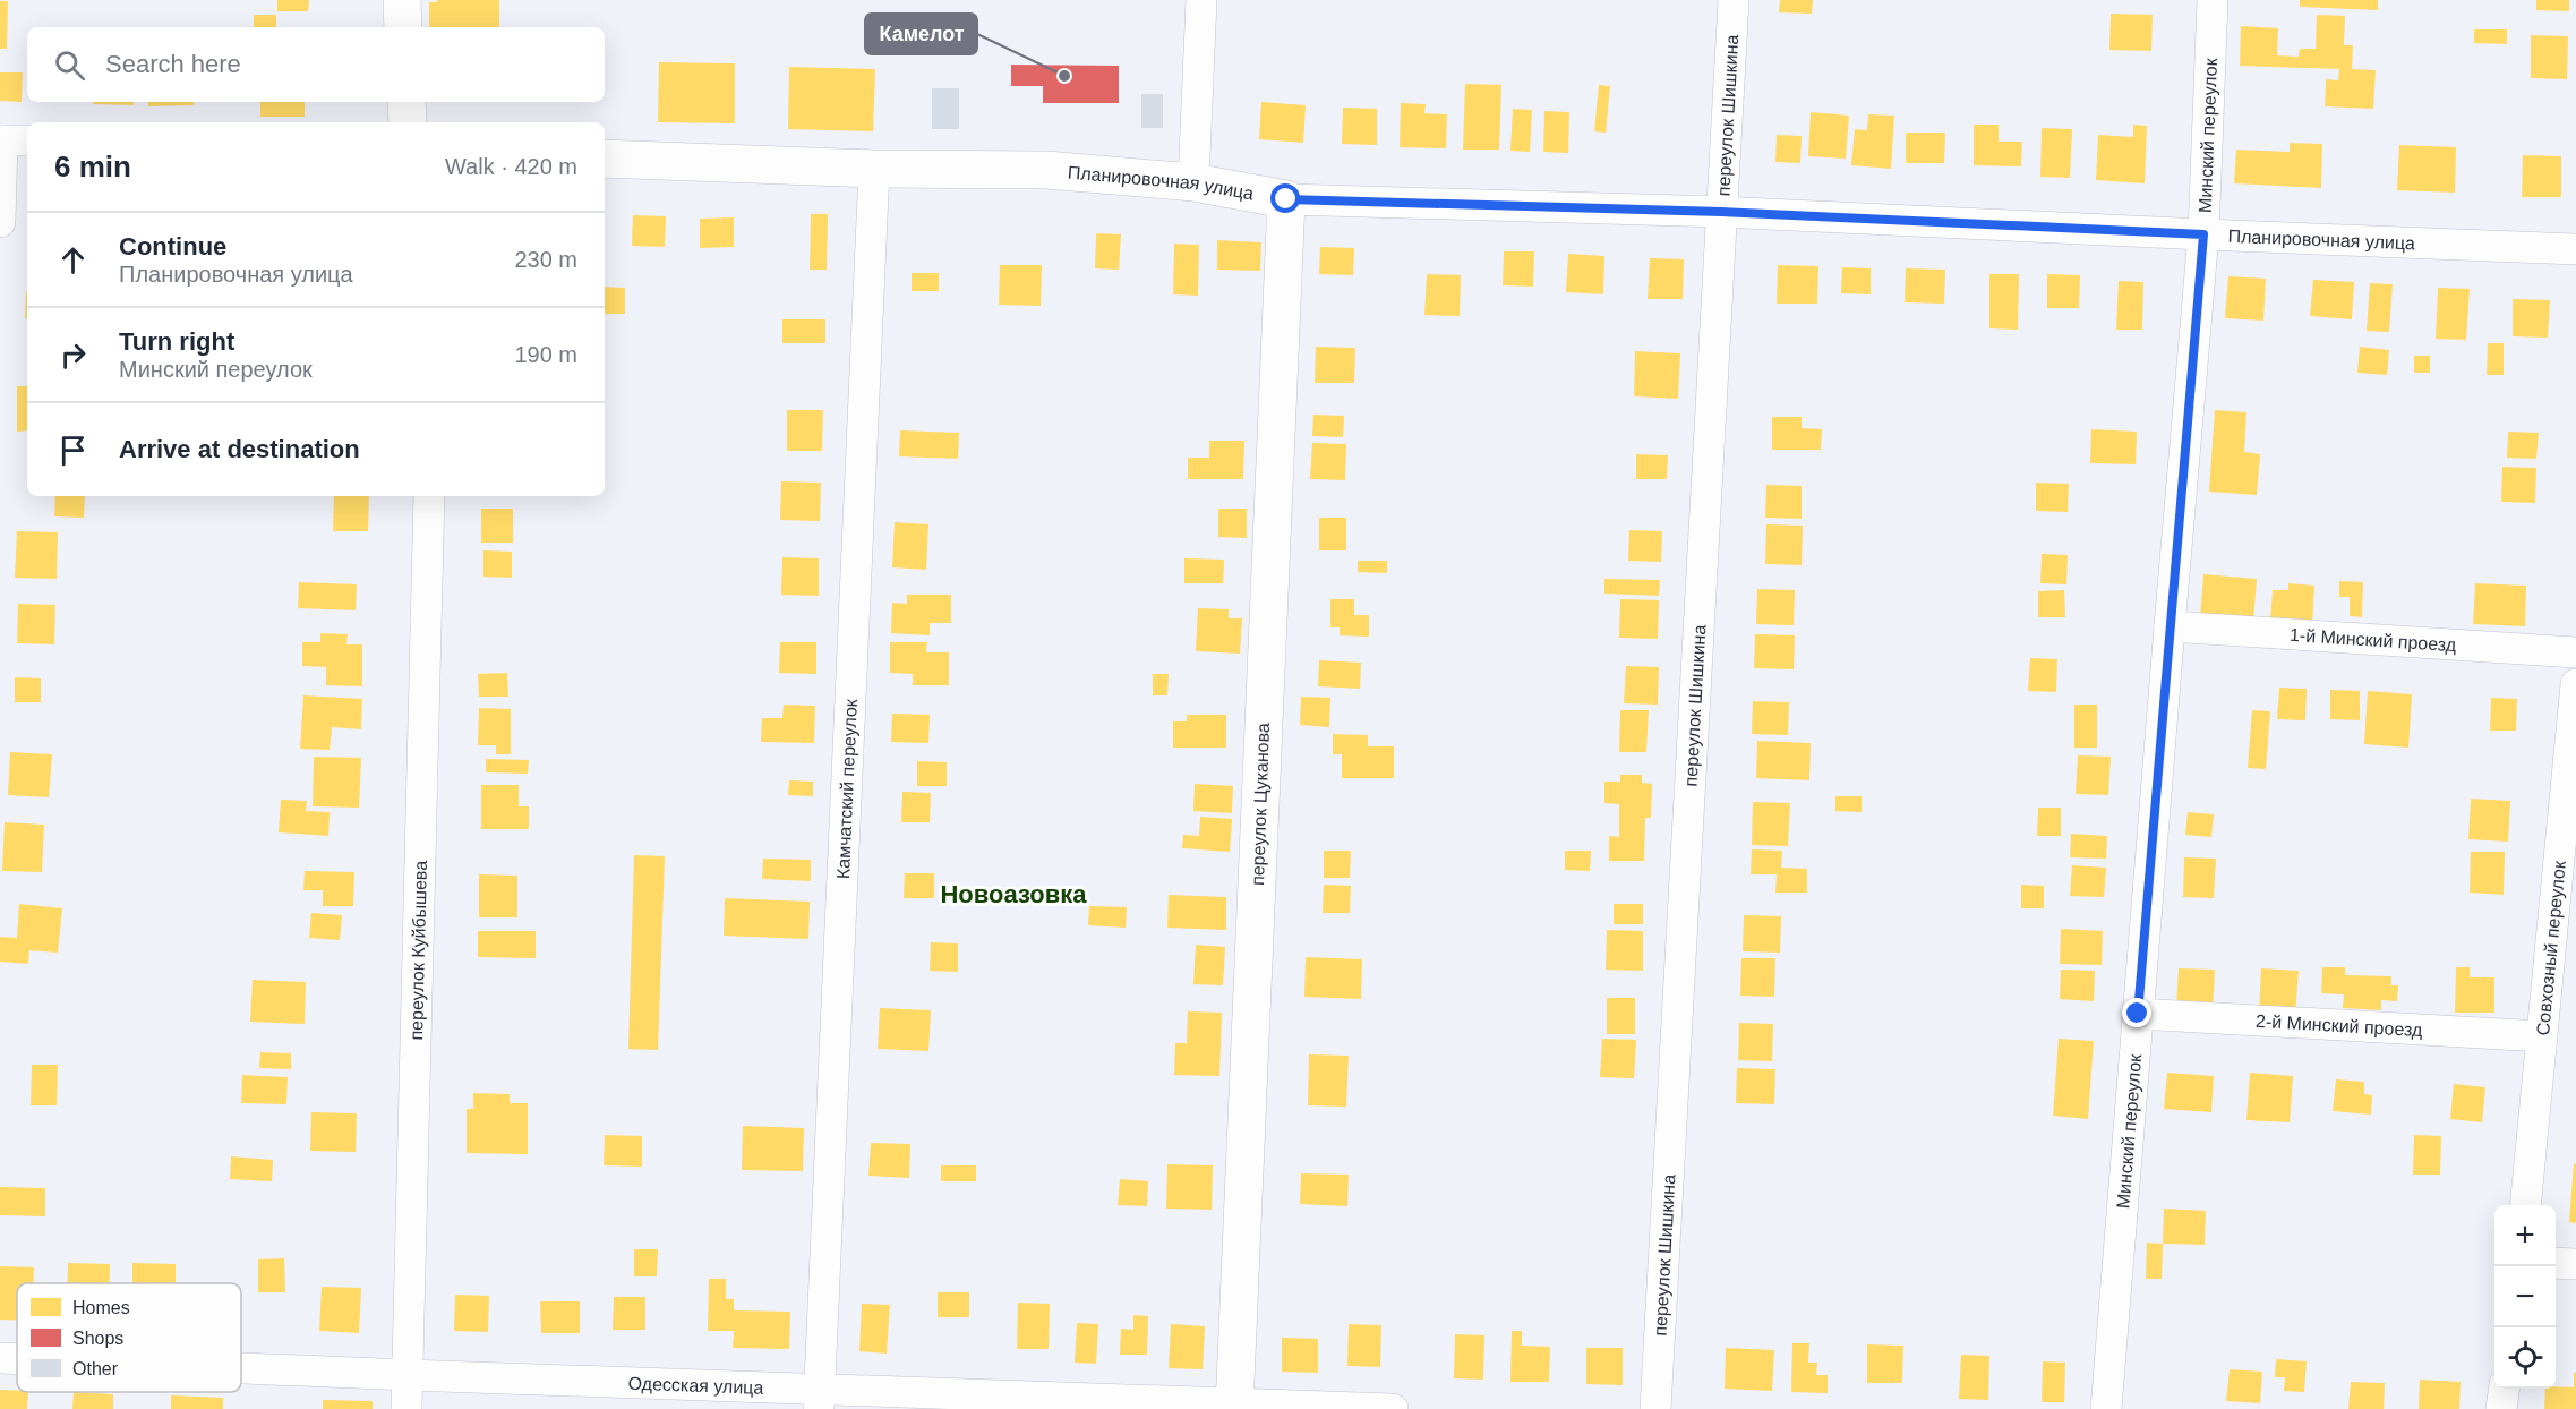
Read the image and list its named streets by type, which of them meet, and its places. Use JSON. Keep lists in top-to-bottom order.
{
  "streets": {
    "main road": ["Планировочная улица", "переулок Цуканова"],
    "street": [
      "переулок Шишкина",
      "Минский переулок",
      "1-й Минский проезд",
      "Камчатский переулок",
      "Совхозный переулок",
      "переулок Куйбышева",
      "2-й Минский проезд",
      "Одесская улица"
    ]
  },
  "crossings": [
    ["переулок Шишкина", "Планировочная улица"],
    ["Минский переулок", "Планировочная улица"],
    ["Минский переулок", "1-й Минский проезд"],
    ["Минский переулок", "2-й Минский проезд"],
    ["Планировочная улица", "Камчатский переулок"],
    ["Планировочная улица", "переулок Цуканова"],
    ["Камчатский переулок", "Одесская улица"],
    ["переулок Цуканова", "Одесская улица"],
    ["Совхозный переулок", "2-й Минский проезд"],
    ["переулок Куйбышева", "Одесская улица"]
  ],
  "districts": ["Новоазовка"],
  "places": ["Камелот"],
  "legend": ["Homes", "Shops", "Other"],
  "page": {
    "search": "Search here",
    "heading": ["6 min", "Walk · 420 m"],
    "list": [
      ["Continue", "Планировочная улица", "230 m"],
      ["Turn right", "Минский переулок", "190 m"],
      "Arrive at destination"
    ],
    "map_buttons": ["+", "−"]
  }
}
